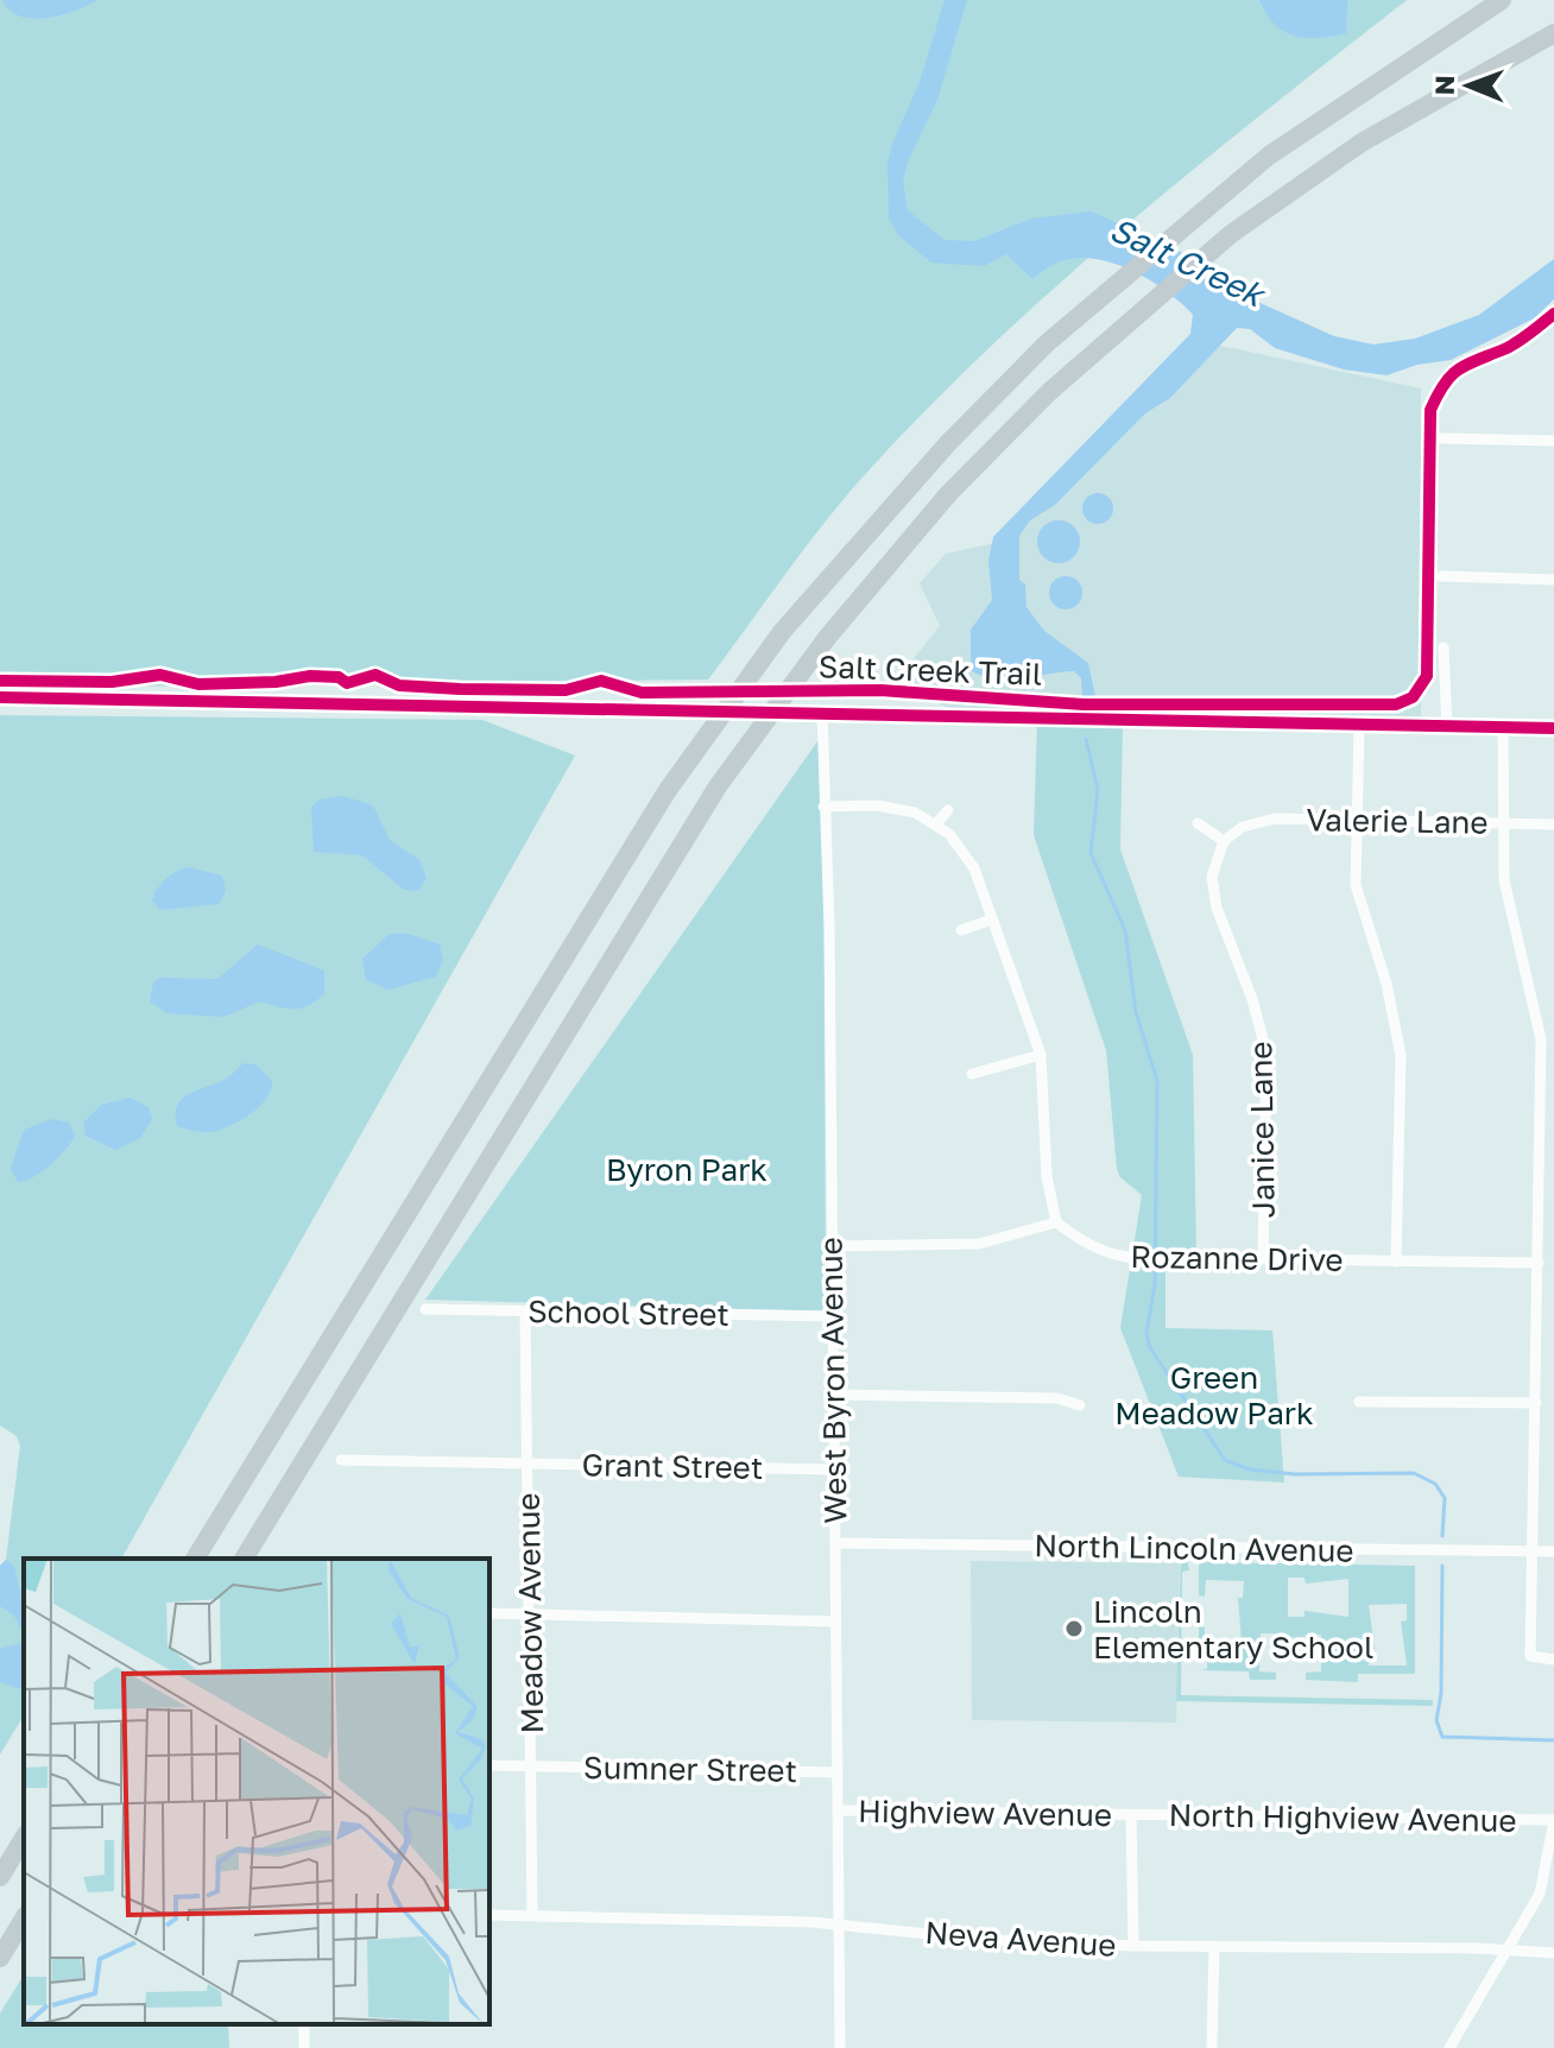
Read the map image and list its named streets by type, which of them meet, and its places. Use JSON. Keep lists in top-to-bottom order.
{
  "streets": {
    "street": [
      "Valerie Lane",
      "Janice Lane",
      "Rozanne Drive",
      "School Street",
      "West Byron Avenue",
      "Grant Street",
      "North Lincoln Avenue",
      "Meadow Avenue",
      "Sumner Street",
      "Highview Avenue",
      "North Highview Avenue",
      "Neva Avenue"
    ],
    "cycle path": ["Salt Creek Trail"]
  },
  "crossings": [
    ["Valerie Lane", "Janice Lane"],
    ["Janice Lane", "Rozanne Drive"],
    ["School Street", "West Byron Avenue"],
    ["School Street", "Meadow Avenue"],
    ["West Byron Avenue", "Grant Street"],
    ["West Byron Avenue", "North Lincoln Avenue"],
    ["West Byron Avenue", "Sumner Street"],
    ["West Byron Avenue", "Highview Avenue"],
    ["West Byron Avenue", "Neva Avenue"],
    ["Grant Street", "Meadow Avenue"],
    ["Meadow Avenue", "Sumner Street"],
    ["Meadow Avenue", "Neva Avenue"],
    ["Highview Avenue", "North Highview Avenue"]
  ],
  "water": ["Salt Creek"],
  "parks": ["Byron Park", "Green Meadow Park"],
  "places": ["Lincoln Elementary School"],
  "north": "left"
}
